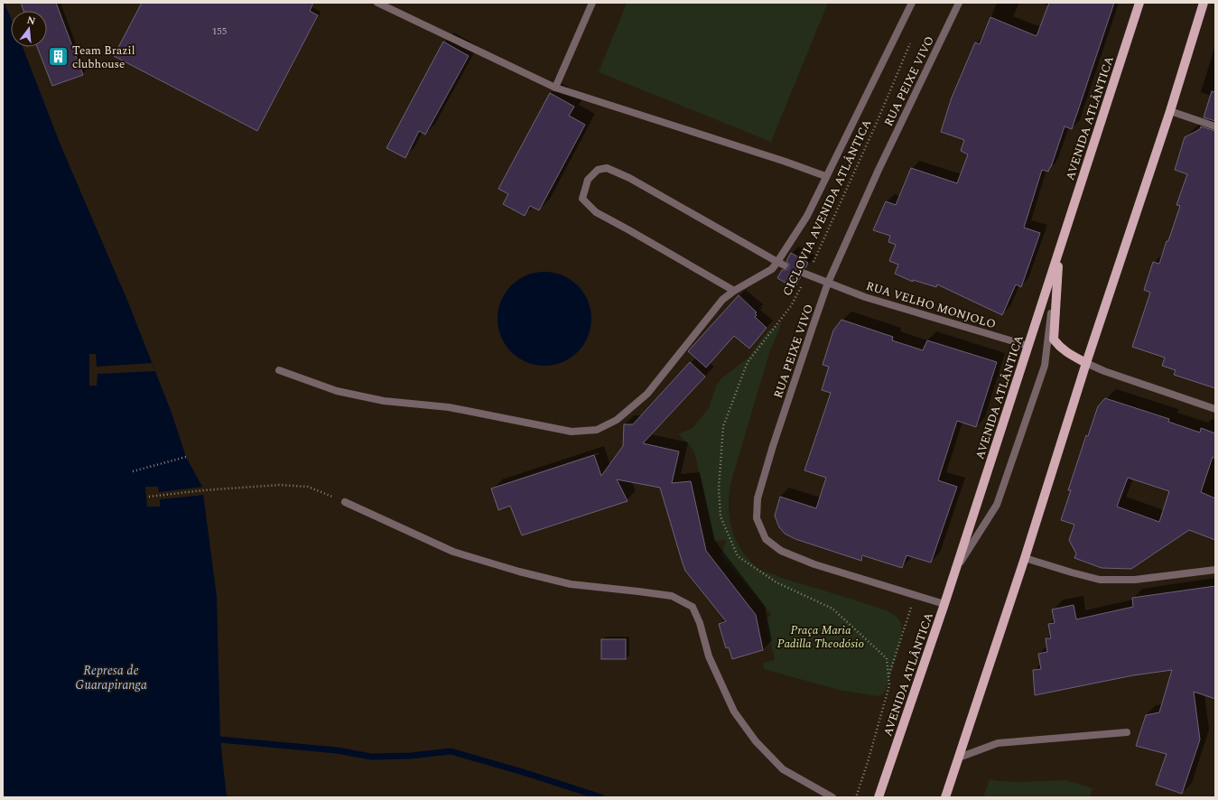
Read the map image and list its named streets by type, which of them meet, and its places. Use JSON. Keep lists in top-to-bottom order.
{
  "streets": {
    "main road": ["AVENIDA ATLÂNTICA"],
    "street": ["RUA PEIXE VIVO", "RUA VELHO MONJOLO"],
    "path": ["CICLOVIA AVENIDA ATLÂNTICA"]
  },
  "crossings": [
    ["RUA PEIXE VIVO", "AVENIDA ATLÂNTICA"],
    ["RUA PEIXE VIVO", "RUA VELHO MONJOLO"],
    ["AVENIDA ATLÂNTICA", "RUA VELHO MONJOLO"],
    ["CICLOVIA AVENIDA ATLÂNTICA", "RUA VELHO MONJOLO"]
  ],
  "water": ["Represa de Guarapiranga"],
  "parks": ["Praça Maria Padilla Theodósio"],
  "places": {
    "building": ["Team Brazil clubhouse"]
  },
  "house_numbers": ["155"],
  "north": "top"
}
